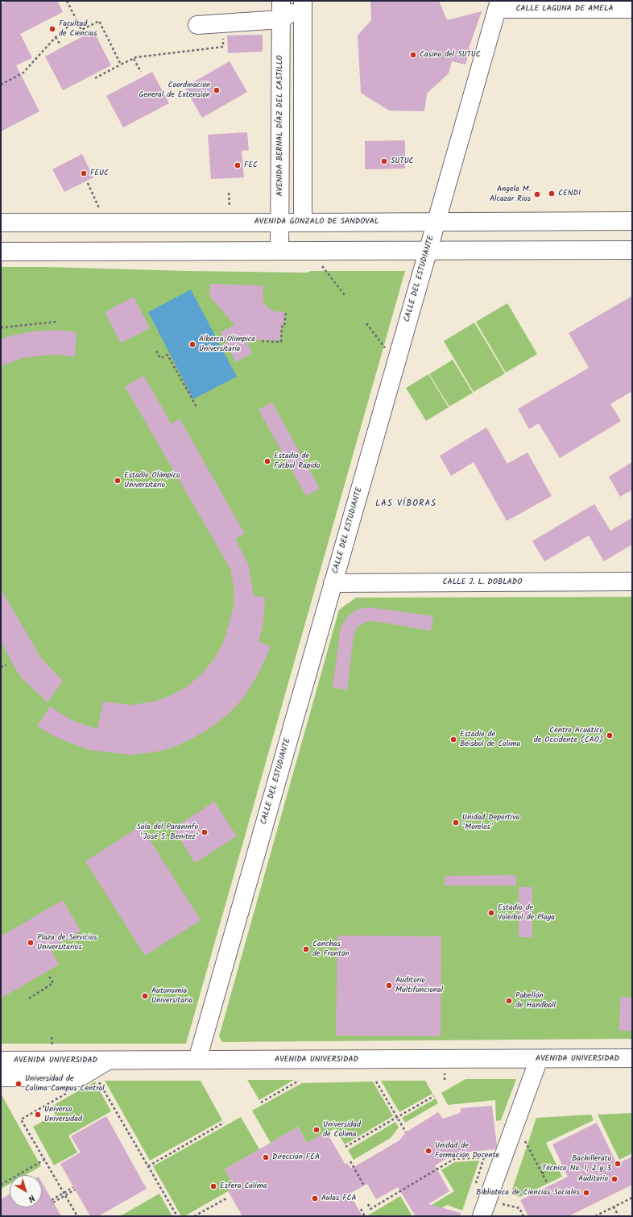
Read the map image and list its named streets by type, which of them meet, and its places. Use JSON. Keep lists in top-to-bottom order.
{
  "streets": {
    "street": [
      "CALLE LAGUNA DE AMELA",
      "AVENIDA BERNAL DÍAZ DEL CASTILLO",
      "AVENIDA GONZALO DE SANDOVAL",
      "CALLE DEL ESTUDIANTE",
      "CALLE J. L. DOBLADO",
      "AVENIDA UNIVERSIDAD"
    ]
  },
  "crossings": [
    ["CALLE LAGUNA DE AMELA", "CALLE DEL ESTUDIANTE"],
    ["AVENIDA BERNAL DÍAZ DEL CASTILLO", "AVENIDA GONZALO DE SANDOVAL"],
    ["AVENIDA GONZALO DE SANDOVAL", "CALLE DEL ESTUDIANTE"],
    ["CALLE DEL ESTUDIANTE", "CALLE J. L. DOBLADO"],
    ["CALLE DEL ESTUDIANTE", "AVENIDA UNIVERSIDAD"]
  ],
  "districts": ["LAS VÍBORAS"],
  "places": [
    "Facultad de Ciencias",
    "Casino del SUTUC",
    "Coordinación General de Extensión",
    "SUTUC",
    "FEC",
    "FEUC",
    "CENDI",
    "Angela M. Alcazar Rios",
    "Alberca Olímpica Universitaria",
    "Estadio de Fútbol Rápido",
    "Estadio Olímpico Universitario",
    "Centro Acuático de Occidente (CAO)",
    "Estadio de Béisbol de Colima",
    "Unidad Deportiva \"Morelos\"",
    "Sala del Paraninfo \"José S. Benitez\"",
    "Estadio de Voleibol de Playa",
    "Plaza de Servicios Universitarios",
    "Canchas de Frontón",
    "Auditorio Multifuncional",
    "Autonomía Universitaria",
    "Pabellón de Handball",
    "Universidad de Colima Campus Central",
    "Universo Universidad",
    "Universidad de Colima",
    "Unidad de Formación Docente",
    "Dirección FCA",
    "Bachillerato Técnico No. 1, 2 y 3",
    "Auditorio",
    "Esfera Colima",
    "Biblioteca de Ciencias Sociales",
    "Aulas FCA"
  ],
  "north": "bottom right"
}
